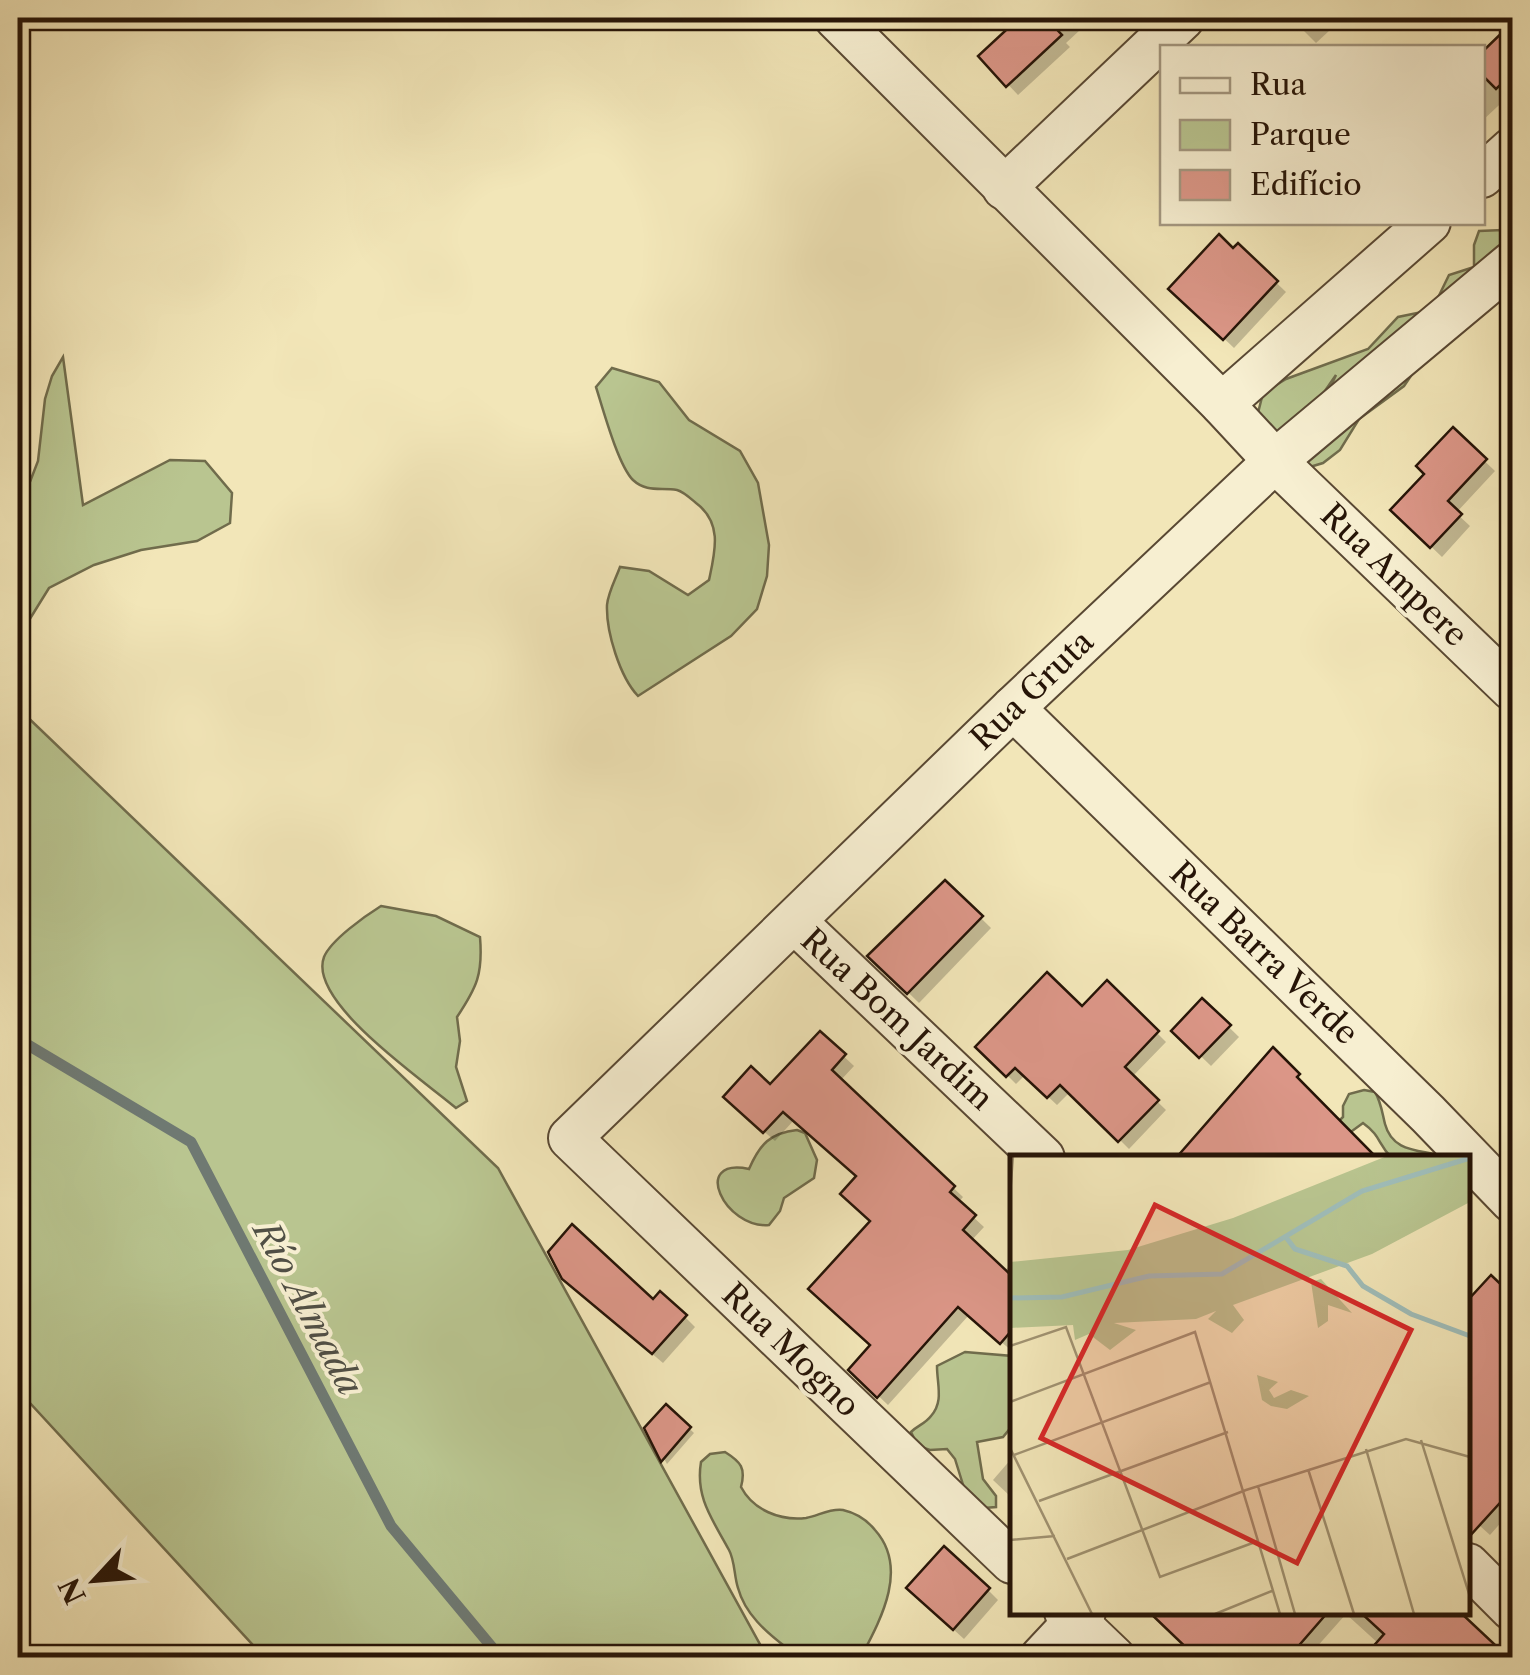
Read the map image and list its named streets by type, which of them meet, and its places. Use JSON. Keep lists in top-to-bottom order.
{
  "streets": {
    "street": [
      "Rua Ampere",
      "Rua Gruta",
      "Rua Barra Verde",
      "Rua Bom Jardim",
      "Rua Mogno"
    ]
  },
  "crossings": [
    ["Rua Ampere", "Rua Gruta"],
    ["Rua Gruta", "Rua Barra Verde"],
    ["Rua Gruta", "Rua Bom Jardim"],
    ["Rua Gruta", "Rua Mogno"]
  ],
  "water": ["Río Almada"],
  "legend": ["Rua", "Parque", "Edifício"],
  "north": "bottom left"
}
